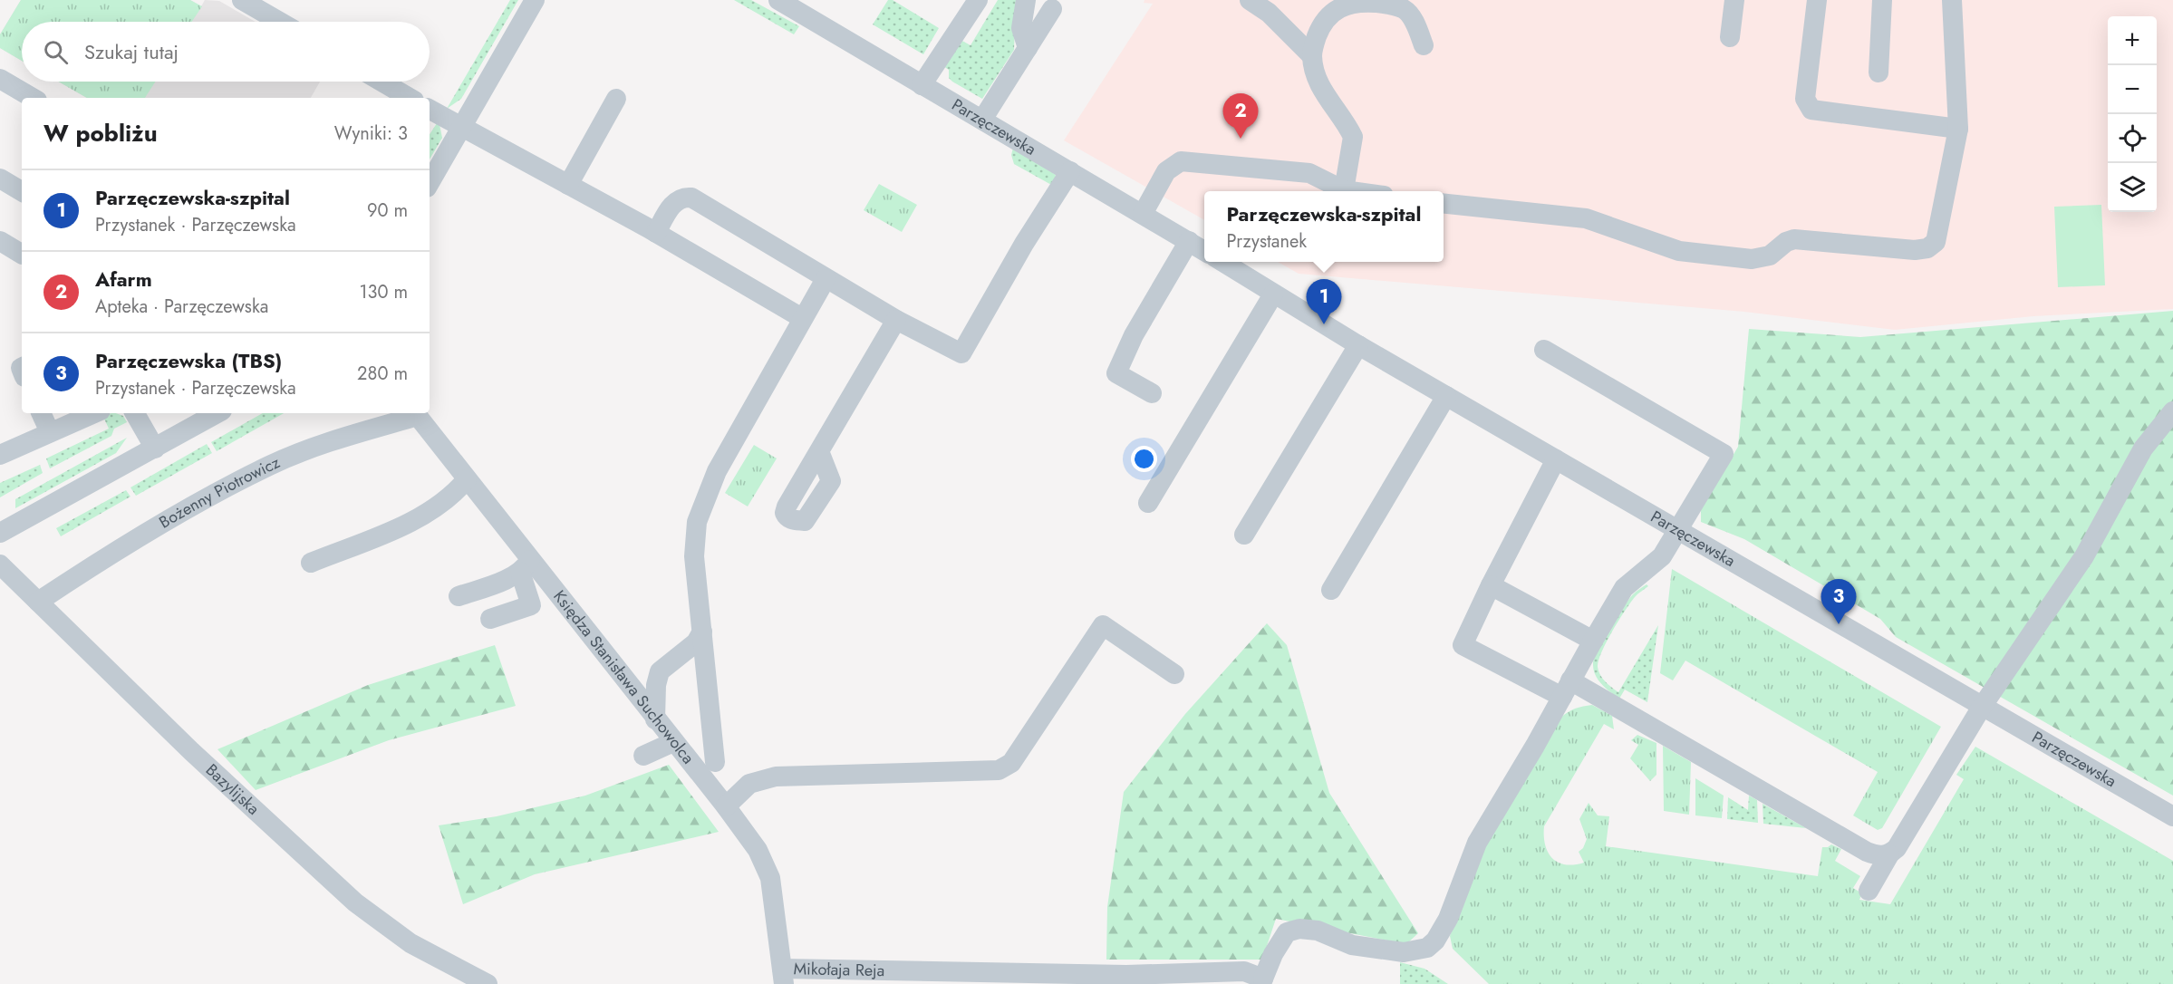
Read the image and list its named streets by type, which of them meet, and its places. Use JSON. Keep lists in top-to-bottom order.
{
  "streets": {
    "street": [
      "Parzęczewska",
      "Bożenny Piotrowicz",
      "Księdza Stanisława Suchowolca",
      "Bazylijska",
      "Mikołaja Reja"
    ]
  },
  "crossings": [
    ["Bożenny Piotrowicz", "Księdza Stanisława Suchowolca"],
    ["Bożenny Piotrowicz", "Bazylijska"],
    ["Księdza Stanisława Suchowolca", "Mikołaja Reja"]
  ],
  "page": {
    "map_buttons": ["+", "−"],
    "search": "Szukaj tutaj",
    "pins": ["2", "1", "3"],
    "heading": ["W pobliżu", "Wyniki: 3"],
    "list": [
      {
        "mark": "1",
        "name": "Parzęczewska-szpital",
        "note": "Przystanek · Parzęczewska",
        "value": "90 m"
      },
      {
        "mark": "2",
        "name": "Afarm",
        "note": "Apteka · Parzęczewska",
        "value": "130 m"
      },
      {
        "mark": "3",
        "name": "Parzęczewska (TBS)",
        "note": "Przystanek · Parzęczewska",
        "value": "280 m"
      }
    ],
    "popup": ["Parzęczewska-szpital", "Przystanek"]
  }
}
